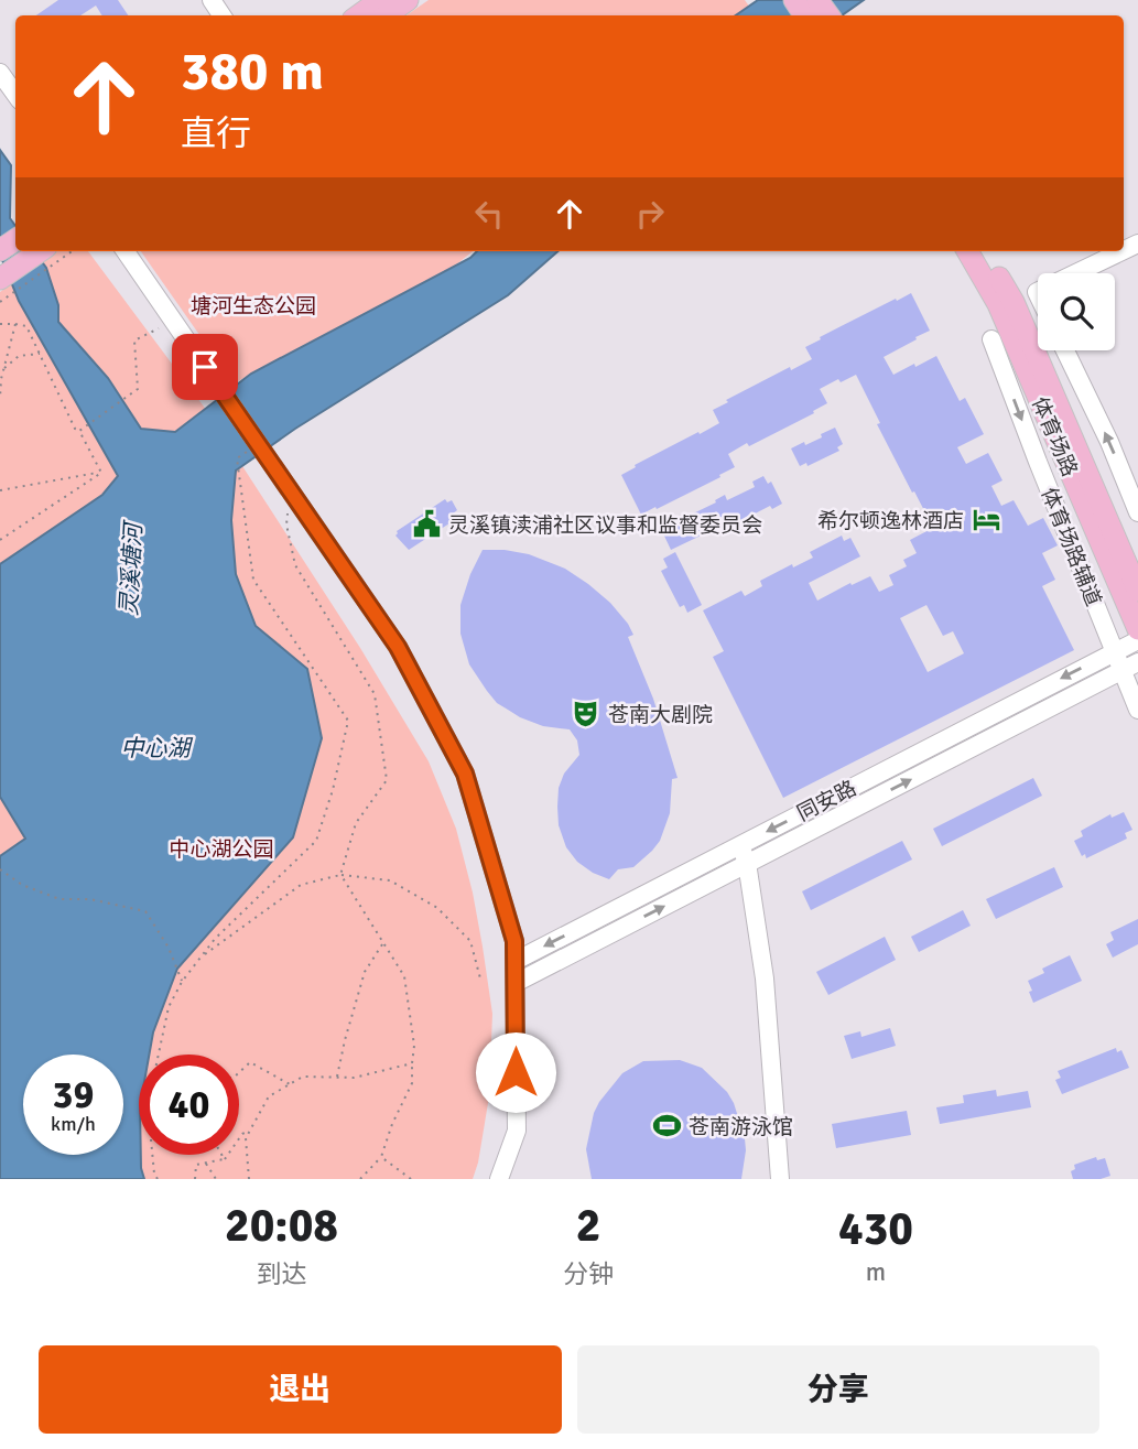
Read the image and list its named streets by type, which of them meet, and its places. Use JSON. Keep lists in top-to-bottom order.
{
  "streets": {
    "main road": ["体育场路"],
    "street": ["体育场路辅道", "同安路"]
  },
  "crossings": [
    ["体育场路辅道", "同安路"]
  ],
  "water": ["灵溪塘河", "中心湖"],
  "parks": ["塘河生态公园", "中心湖公园"],
  "places": {
    "hotel": ["希尔顿逸林酒店"],
    "public building": ["灵溪镇渎浦社区议事和监督委员会"],
    "theatre": ["苍南大剧院"],
    "sports": ["苍南游泳馆"]
  },
  "page": {
    "turn": ["380 m", "直行"],
    "speed": "39 km/h",
    "limit": "40",
    "eta": [
      "20:08",
      "到达",
      "2",
      "分钟",
      "430",
      "m"
    ],
    "buttons": ["退出", "分享"]
  }
}
